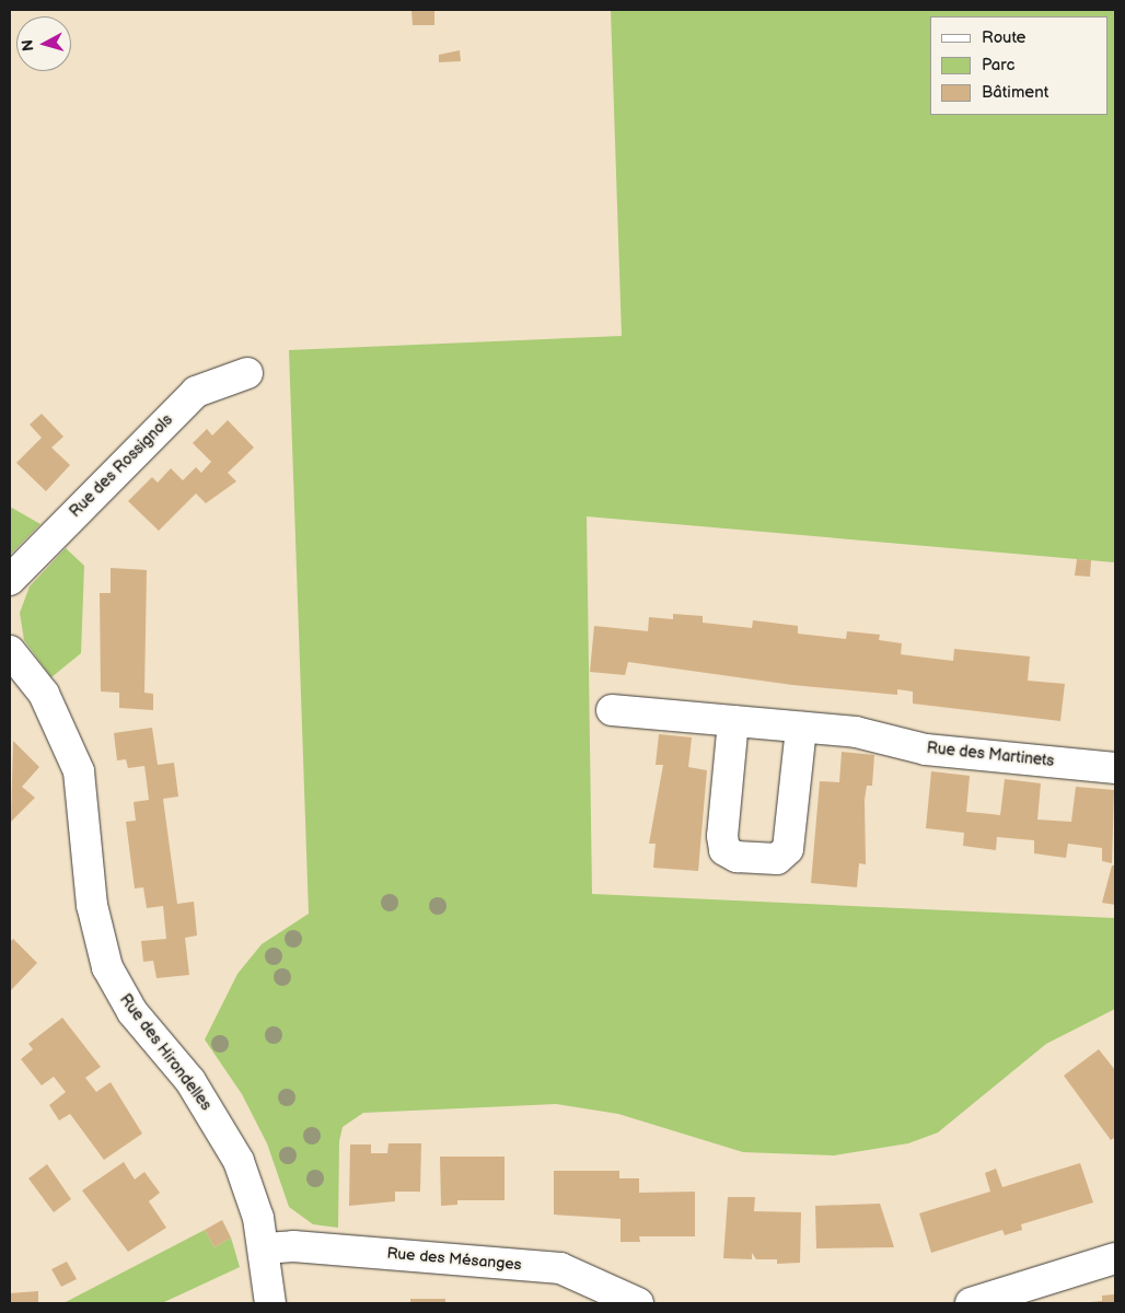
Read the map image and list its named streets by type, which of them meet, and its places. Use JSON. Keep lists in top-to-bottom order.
{
  "streets": {
    "street": [
      "Rue des Rossignols",
      "Rue des Martinets",
      "Rue des Hirondelles",
      "Rue des Mésanges"
    ]
  },
  "crossings": [
    ["Rue des Hirondelles", "Rue des Mésanges"]
  ],
  "legend": ["Route", "Parc", "Bâtiment"],
  "north": "left"
}
